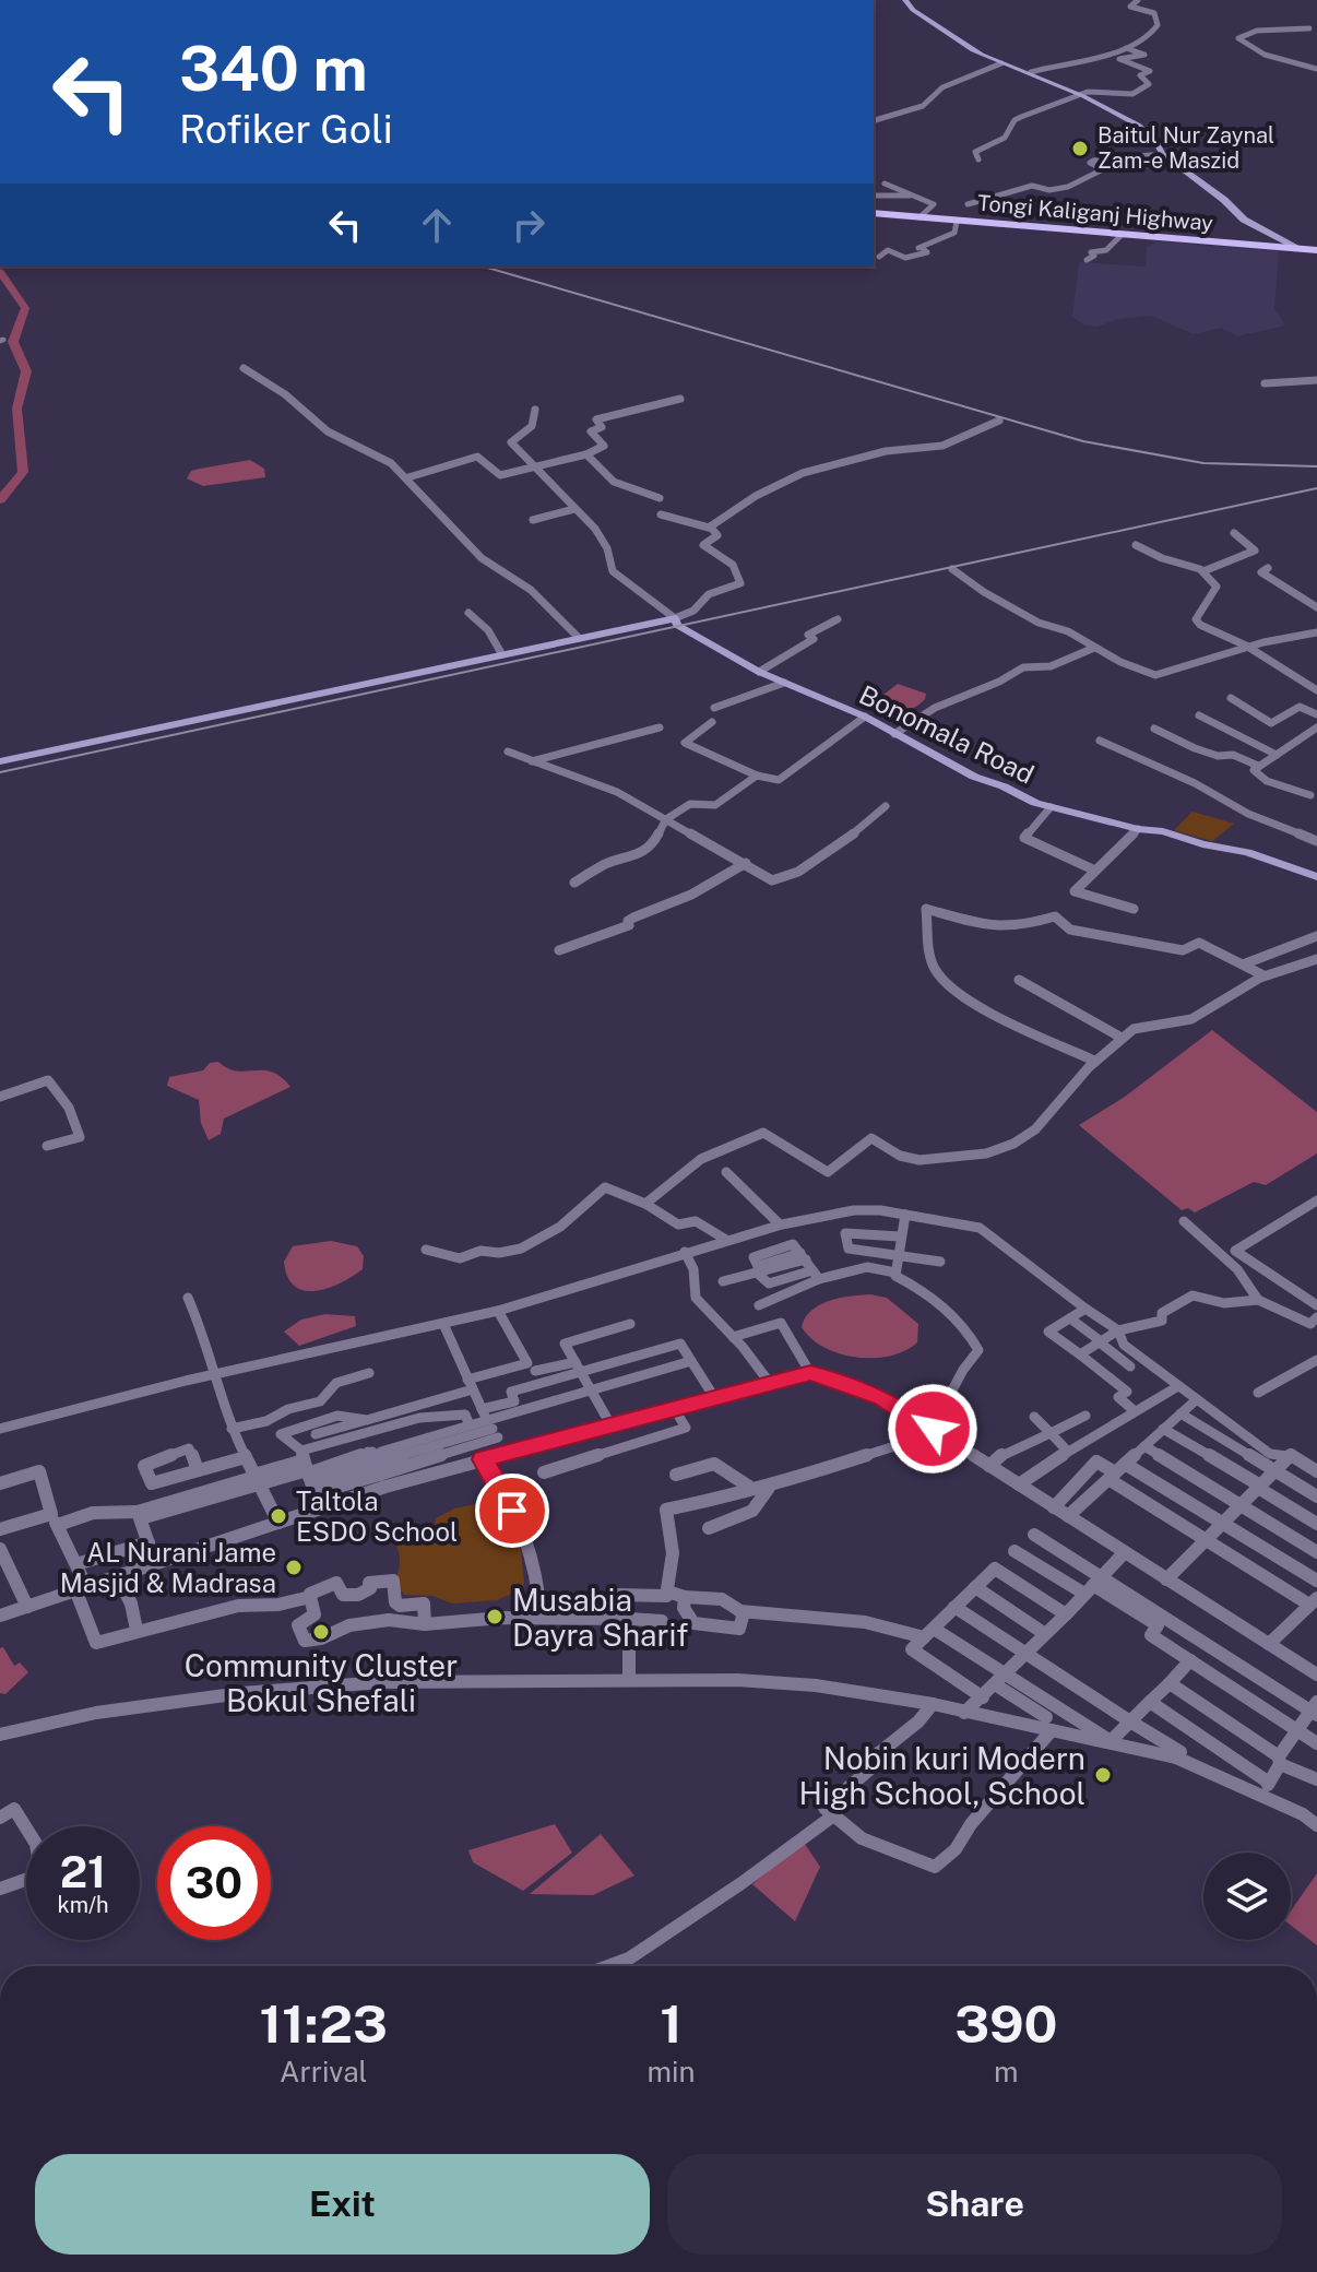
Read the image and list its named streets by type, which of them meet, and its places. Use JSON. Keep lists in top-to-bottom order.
{
  "streets": {
    "main road": ["Tongi Kaliganj Highway"],
    "street": ["Bonomala Road"]
  },
  "places": [
    "Baitul Nur Zaynal Zam-e Maszid",
    "Taltola ESDO School",
    "AL Nurani Jame Masjid & Madrasa",
    "Musabia Dayra Sharif",
    "Community Cluster Bokul Shefali",
    "Nobin kuri Modern High School, School"
  ],
  "page": {
    "turn": ["340 m", "Rofiker Goli"],
    "speed": "21 km/h",
    "limit": "30",
    "eta": [
      "11:23",
      "Arrival",
      "1",
      "min",
      "390",
      "m"
    ],
    "buttons": ["Exit", "Share"]
  }
}
